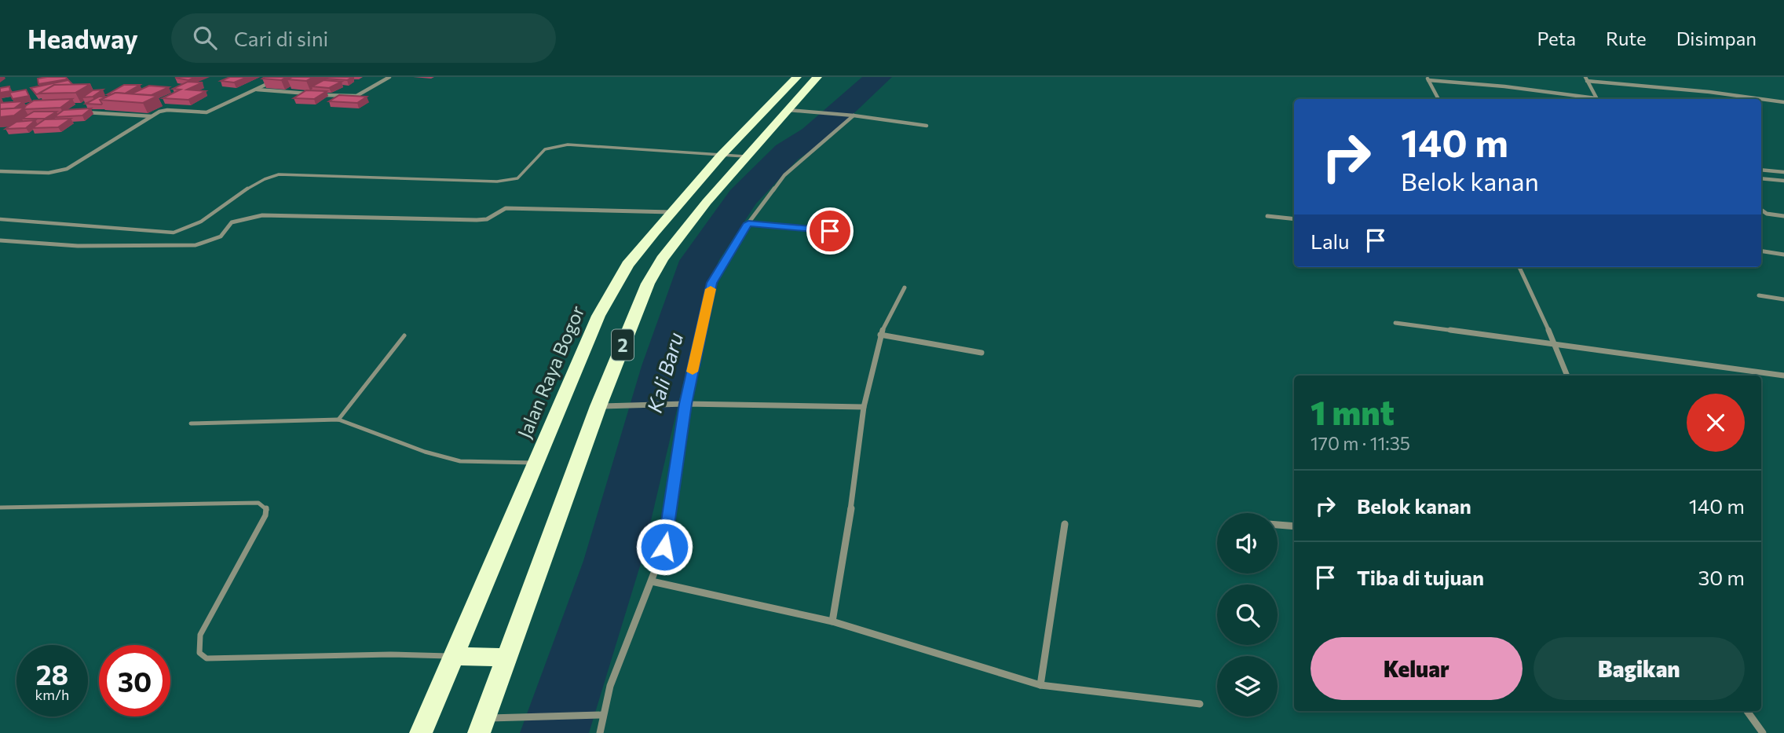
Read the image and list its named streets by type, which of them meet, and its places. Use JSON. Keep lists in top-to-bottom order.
{
  "streets": {
    "highway": ["2", "Jalan Raya Bogor"]
  },
  "water": ["Kali Baru"],
  "page": {
    "header": "Headway",
    "search": "Cari di sini",
    "nav": ["Peta", "Rute", "Disimpan"],
    "turn": ["140 m", "Belok kanan"],
    "then": "Lalu",
    "heading": ["1 mnt", "170 m · 11:35"],
    "list": [
      {
        "name": "Belok kanan",
        "value": "140 m"
      },
      {
        "name": "Tiba di tujuan",
        "value": "30 m"
      }
    ],
    "buttons": ["Keluar", "Bagikan"],
    "speed": "28 km/h",
    "limit": "30"
  }
}
